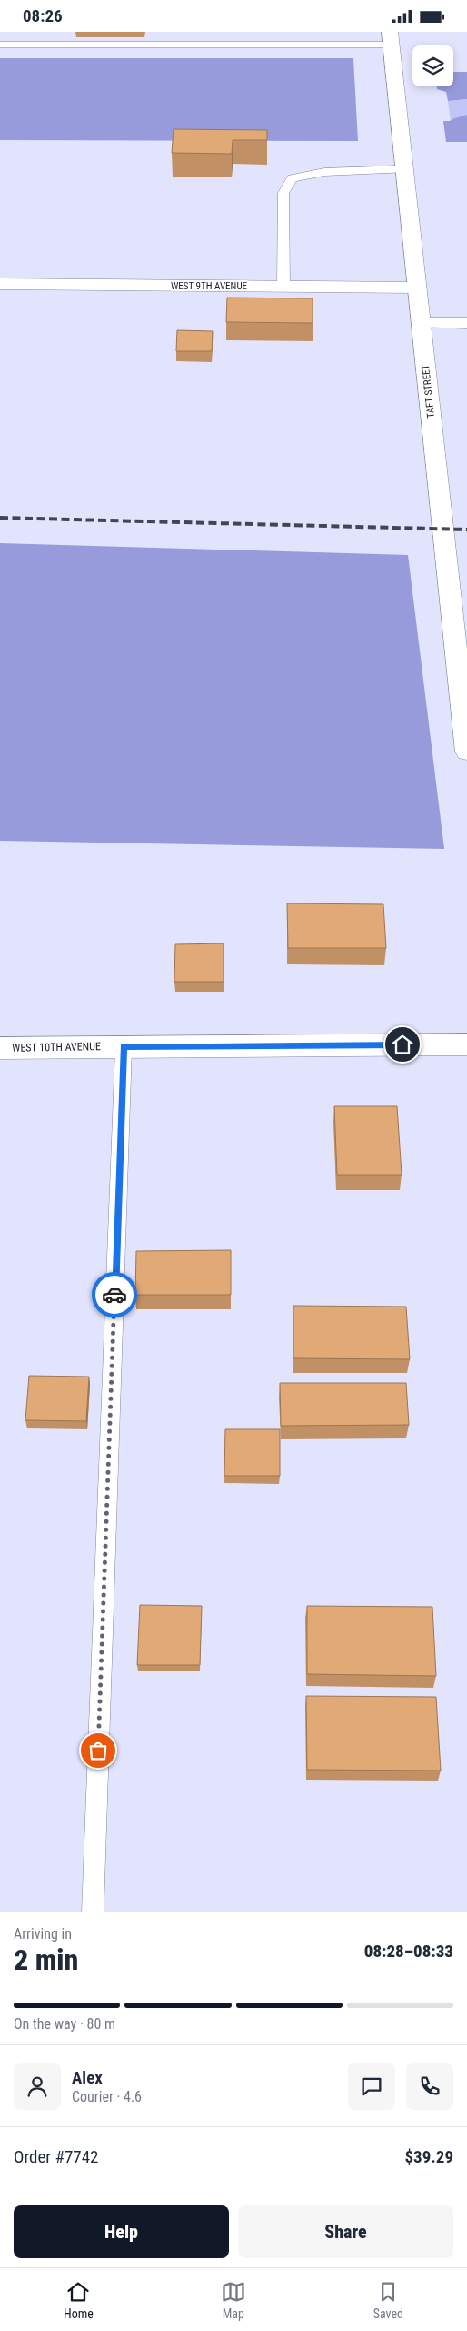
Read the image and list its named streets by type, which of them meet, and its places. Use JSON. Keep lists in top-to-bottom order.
{
  "streets": {
    "street": ["WEST 9TH AVENUE", "TAFT STREET", "WEST 10TH AVENUE"]
  },
  "crossings": [
    ["WEST 9TH AVENUE", "TAFT STREET"]
  ],
  "page": {
    "status": "08:26",
    "heading": ["2 min", "Arriving in", "08:28–08:33"],
    "panel": [
      "Alex",
      "Courier · 4.6",
      "Order #7742",
      "$39.29"
    ],
    "bar": "On the way · 80 m",
    "buttons": ["Help", "Share"],
    "tabs": ["Home", "Map", "Saved"]
  }
}
